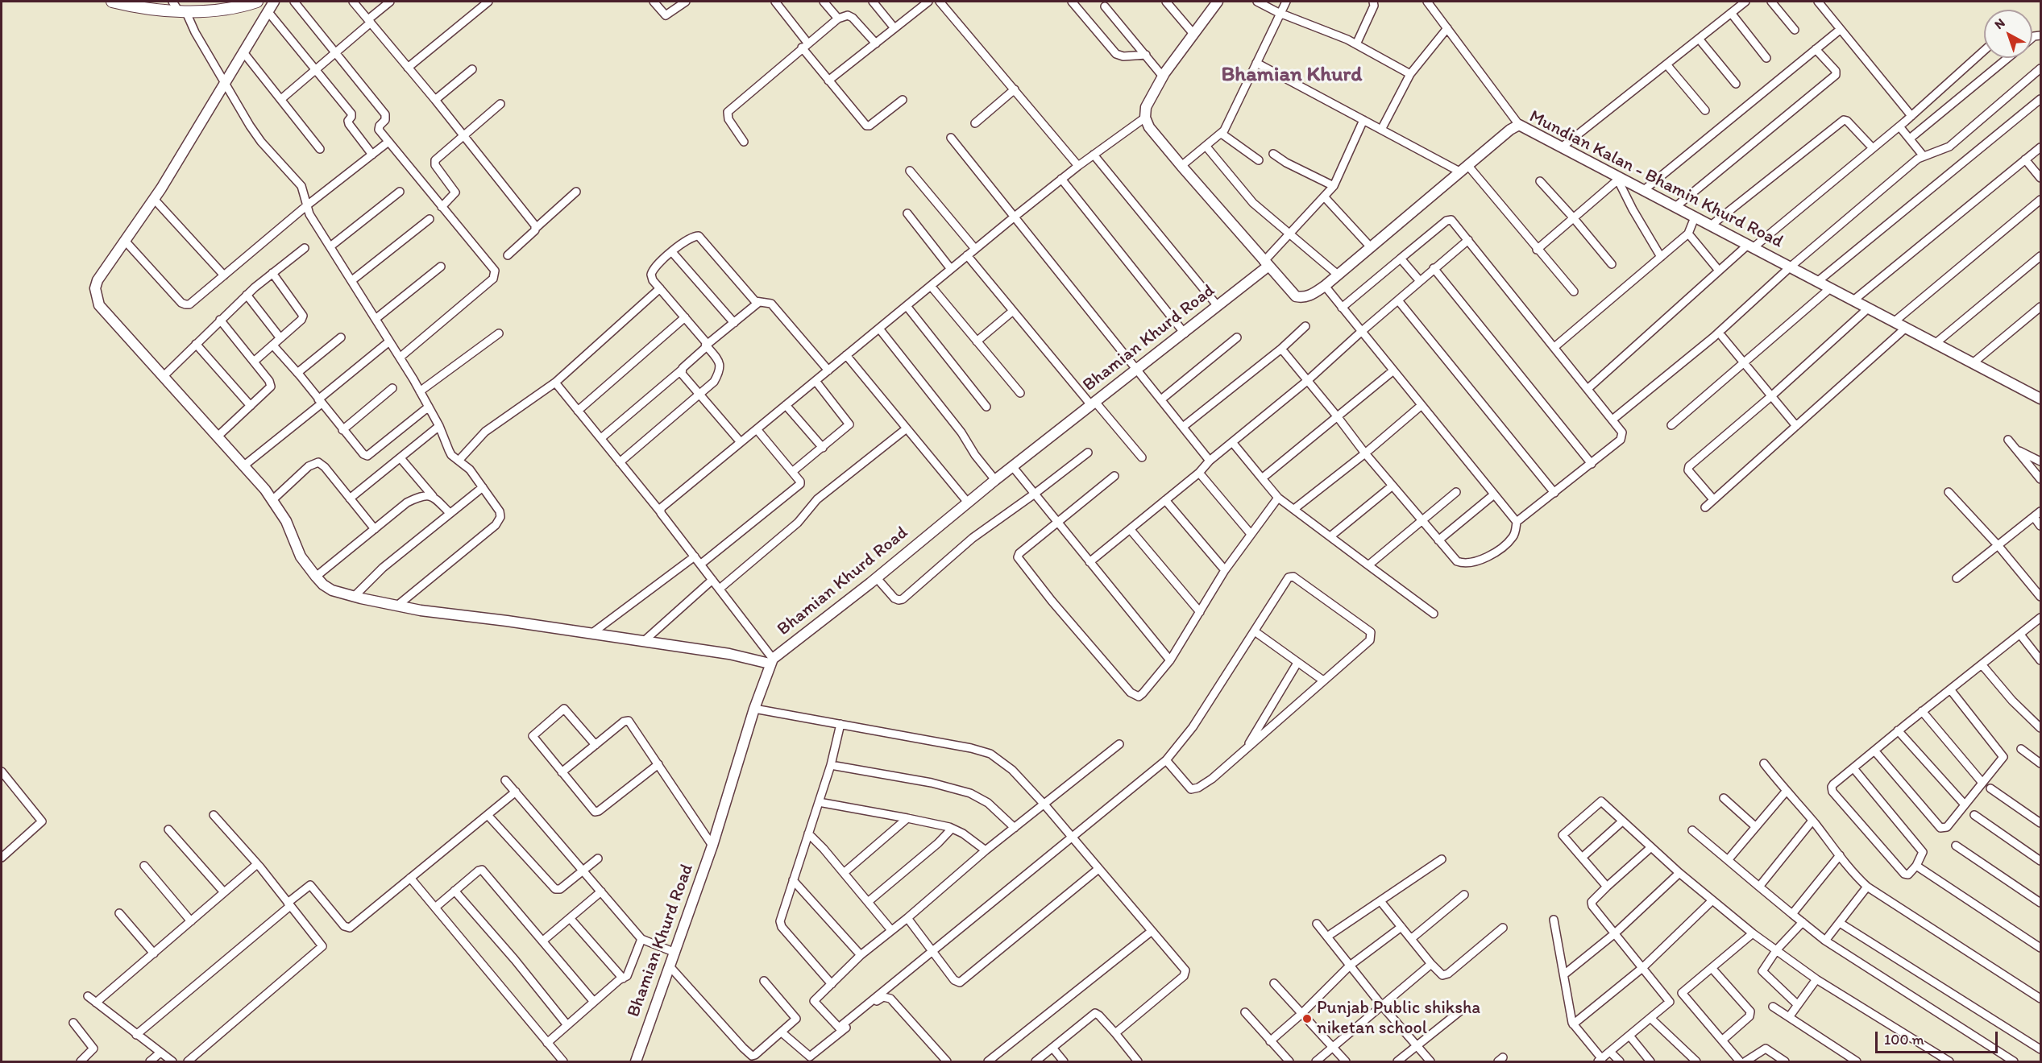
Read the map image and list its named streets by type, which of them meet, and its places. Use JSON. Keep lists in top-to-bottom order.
{
  "streets": {
    "street": ["Mundian Kalan - Bhamin Khurd Road", "Bhamian Khurd Road"]
  },
  "crossings": [
    ["Mundian Kalan - Bhamin Khurd Road", "Bhamian Khurd Road"]
  ],
  "districts": ["Bhamian Khurd"],
  "places": ["Punjab Public shiksha niketan school"],
  "scale_bar": "100 m",
  "north": "top left"
}
